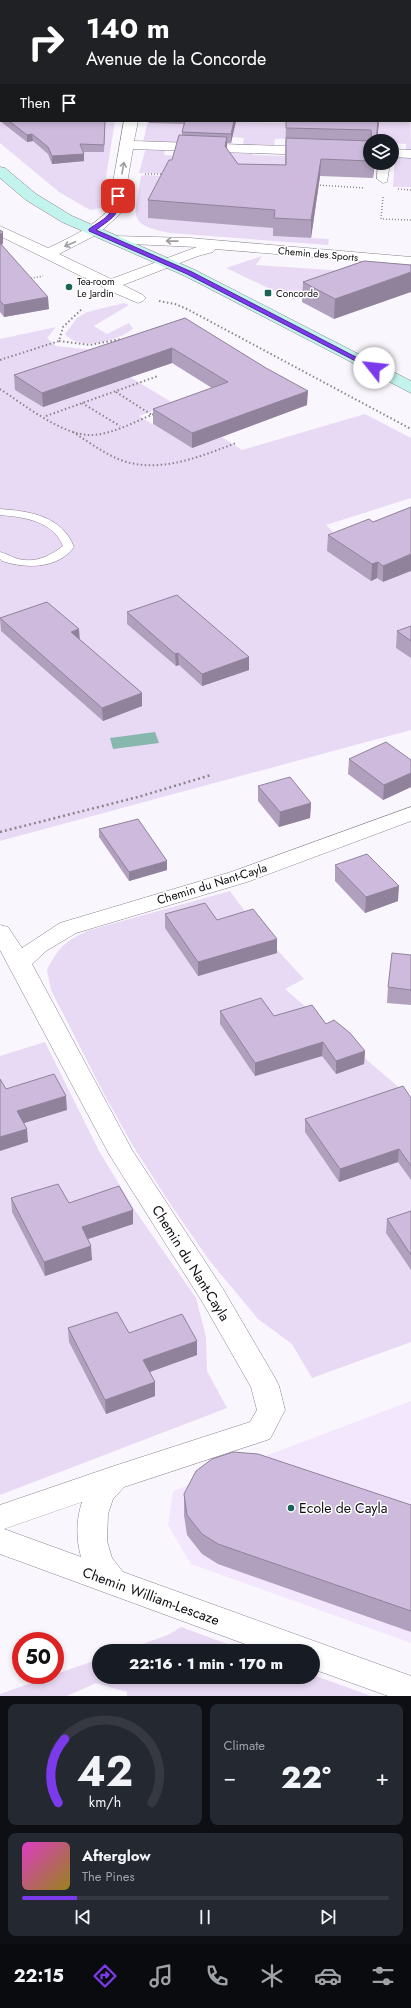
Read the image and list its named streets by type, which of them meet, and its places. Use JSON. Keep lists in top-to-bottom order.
{
  "streets": {
    "street": ["Chemin des Sports", "Chemin du Nant-Cayla", "Chemin William-Lescaze"]
  },
  "crossings": [
    ["Chemin du Nant-Cayla", "Chemin William-Lescaze"]
  ],
  "places": {
    "other": ["Tea-room Le Jardin", "Ecole de Cayla"],
    "transit": ["Concorde"]
  },
  "page": {
    "turn": ["140 m", "Avenue de la Concorde"],
    "then": "Then",
    "limit": "50",
    "trip": "22:16 · 1 min · 170 m",
    "tile": "Climate",
    "heat": ["−", "22°", "+"],
    "song": ["Afterglow", "The Pines"],
    "tabs": "22:15",
    "gauge": ["42", "km/h"]
  }
}
